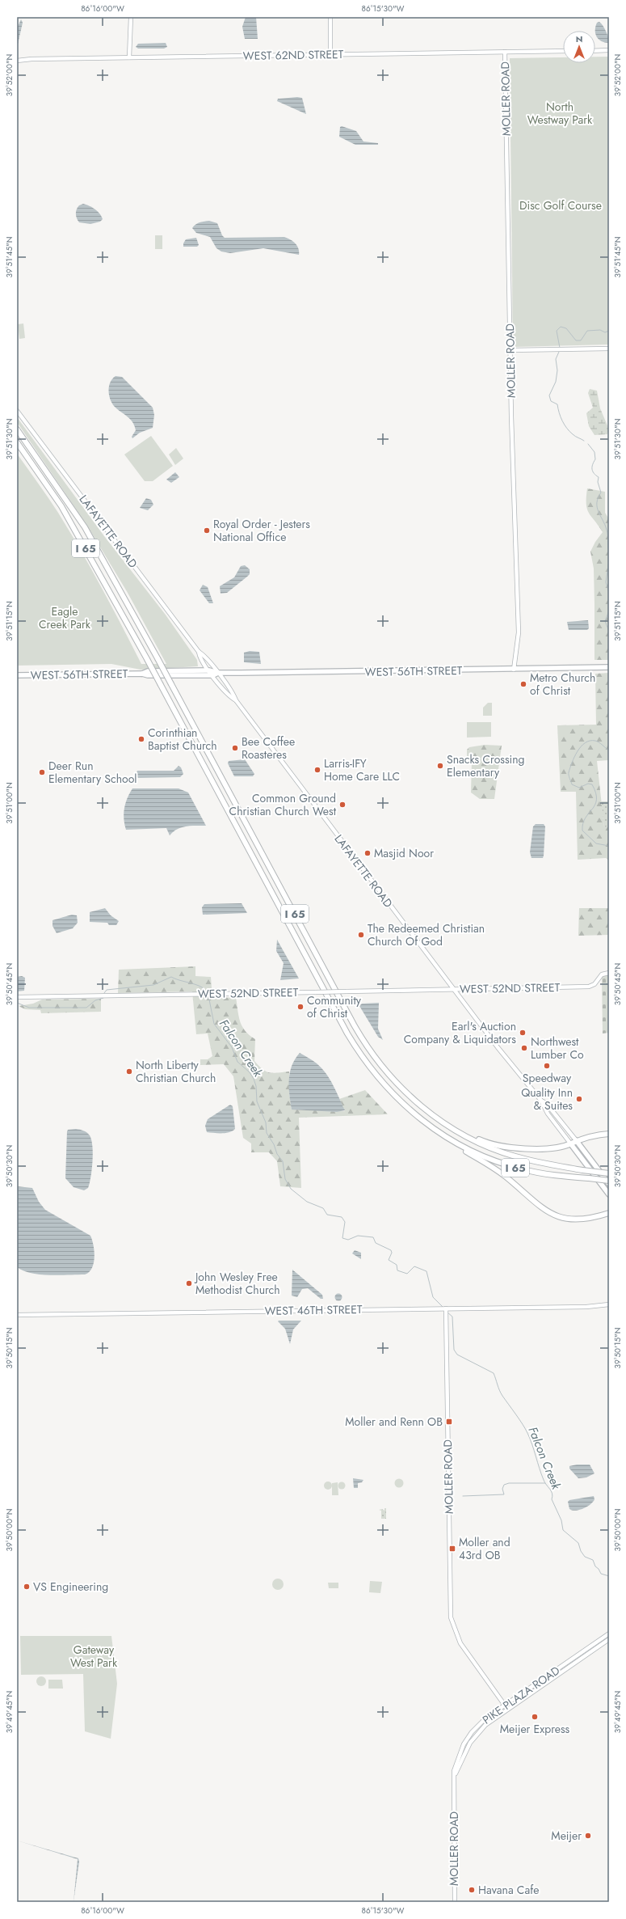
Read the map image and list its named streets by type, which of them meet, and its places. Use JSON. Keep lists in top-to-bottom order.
{
  "streets": {
    "highway": ["I 65"],
    "main road": ["LAFAYETTE ROAD", "WEST 56TH STREET"],
    "street": [
      "WEST 62ND STREET",
      "MOLLER ROAD",
      "WEST 52ND STREET",
      "WEST 46TH STREET",
      "PIKE PLAZA ROAD"
    ]
  },
  "crossings": [
    ["WEST 62ND STREET", "MOLLER ROAD"],
    ["MOLLER ROAD", "WEST 56TH STREET"],
    ["MOLLER ROAD", "WEST 46TH STREET"],
    ["MOLLER ROAD", "PIKE PLAZA ROAD"],
    ["LAFAYETTE ROAD", "WEST 56TH STREET"],
    ["LAFAYETTE ROAD", "WEST 52ND STREET"]
  ],
  "water": ["Falcon Creek"],
  "parks": [
    "North Westway Park",
    "Disc Golf Course",
    "Eagle Creek Park",
    "Gateway West Park"
  ],
  "places": {
    "other": [
      "Royal Order - Jesters National Office",
      "Metro Church of Christ",
      "Corinthian Baptist Church",
      "Bee Coffee Roasteres",
      "Snacks Crossing Elementary",
      "Larris-IFY Home Care LLC",
      "Deer Run Elementary School",
      "Common Ground Christian Church West",
      "Masjid Noor",
      "The Redeemed Christian Church Of God",
      "Community of Christ",
      "Earl's Auction Company & Liquidators",
      "Northwest Lumber Co",
      "Speedway",
      "North Liberty Christian Church",
      "Quality Inn & Suites",
      "John Wesley Free Methodist Church",
      "VS Engineering",
      "Meijer Express",
      "Meijer",
      "Havana Cafe"
    ],
    "transit": ["Moller and Renn OB", "Moller and 43rd OB"]
  },
  "north": "top",
  "coordinates": [
    "86°16'00\"W",
    "86°15'30\"W",
    "39°52'00\"N",
    "39°51'45\"N",
    "39°51'30\"N",
    "39°51'15\"N",
    "39°51'00\"N",
    "39°50'45\"N",
    "39°50'30\"N",
    "39°50'15\"N",
    "39°50'00\"N",
    "39°49'45\"N"
  ]
}
